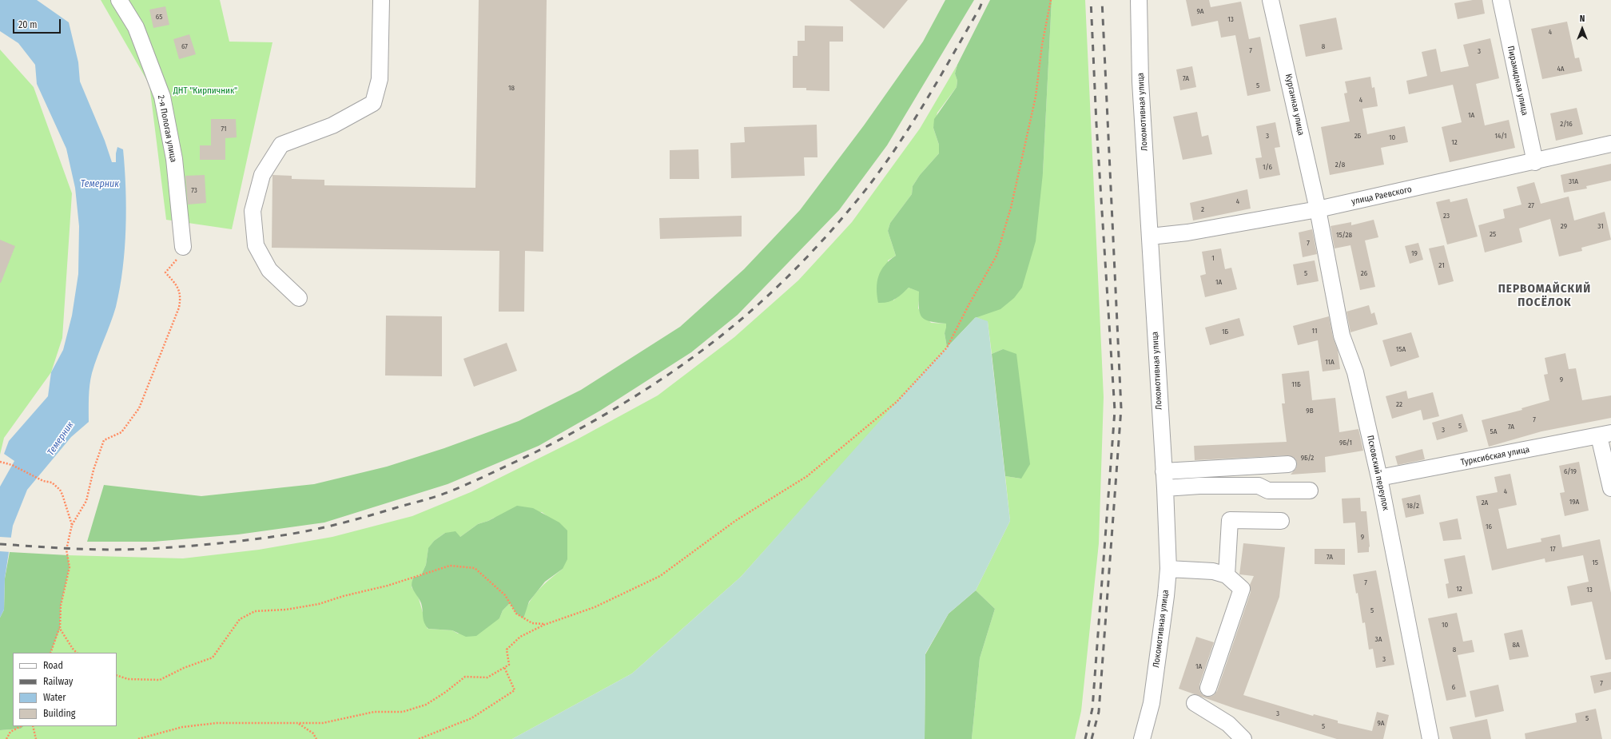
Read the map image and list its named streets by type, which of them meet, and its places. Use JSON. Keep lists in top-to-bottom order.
{
  "streets": {
    "street": [
      "Пирамидная улица",
      "Курганная улица",
      "Локомотивная улица",
      "2-я Пологая улица",
      "улица Раевского",
      "Турксибская улица",
      "Псковский переулок"
    ]
  },
  "crossings": [
    ["Пирамидная улица", "улица Раевского"],
    ["Курганная улица", "улица Раевского"],
    ["Курганная улица", "Псковский переулок"],
    ["Локомотивная улица", "улица Раевского"],
    ["улица Раевского", "Псковский переулок"],
    ["Турксибская улица", "Псковский переулок"]
  ],
  "districts": ["ПЕРВОМАЙСКИЙ ПОСЁЛОК"],
  "water": ["Темерник"],
  "parks": ["ДНТ \"Кирпичник\""],
  "house_numbers": [
    "9А",
    "65",
    "13",
    "4",
    "67",
    "8",
    "7",
    "3",
    "4А",
    "7А",
    "5",
    "18",
    "4",
    "1А",
    "2/16",
    "71",
    "3",
    "2Б",
    "14/1",
    "10",
    "12",
    "2/8",
    "1/6",
    "31А",
    "73",
    "4",
    "27",
    "2",
    "23",
    "29",
    "31",
    "25",
    "15/28",
    "7",
    "19",
    "1",
    "21",
    "5",
    "26",
    "1А",
    "11",
    "1Б",
    "15А",
    "11А",
    "9",
    "11Б",
    "22",
    "9В",
    "7",
    "5",
    "7А",
    "3",
    "5А",
    "9Б/1",
    "9Б/2",
    "6/19",
    "4",
    "19А",
    "2А",
    "18/2",
    "16",
    "9",
    "17",
    "7А",
    "15",
    "7",
    "12",
    "13",
    "5",
    "10",
    "3А",
    "8А",
    "8",
    "3",
    "1А",
    "7",
    "6",
    "3",
    "5",
    "9А",
    "5"
  ],
  "legend": [
    "Road",
    "Railway",
    "Water",
    "Building"
  ],
  "scale_bar": "20 m",
  "north": "top"
}
